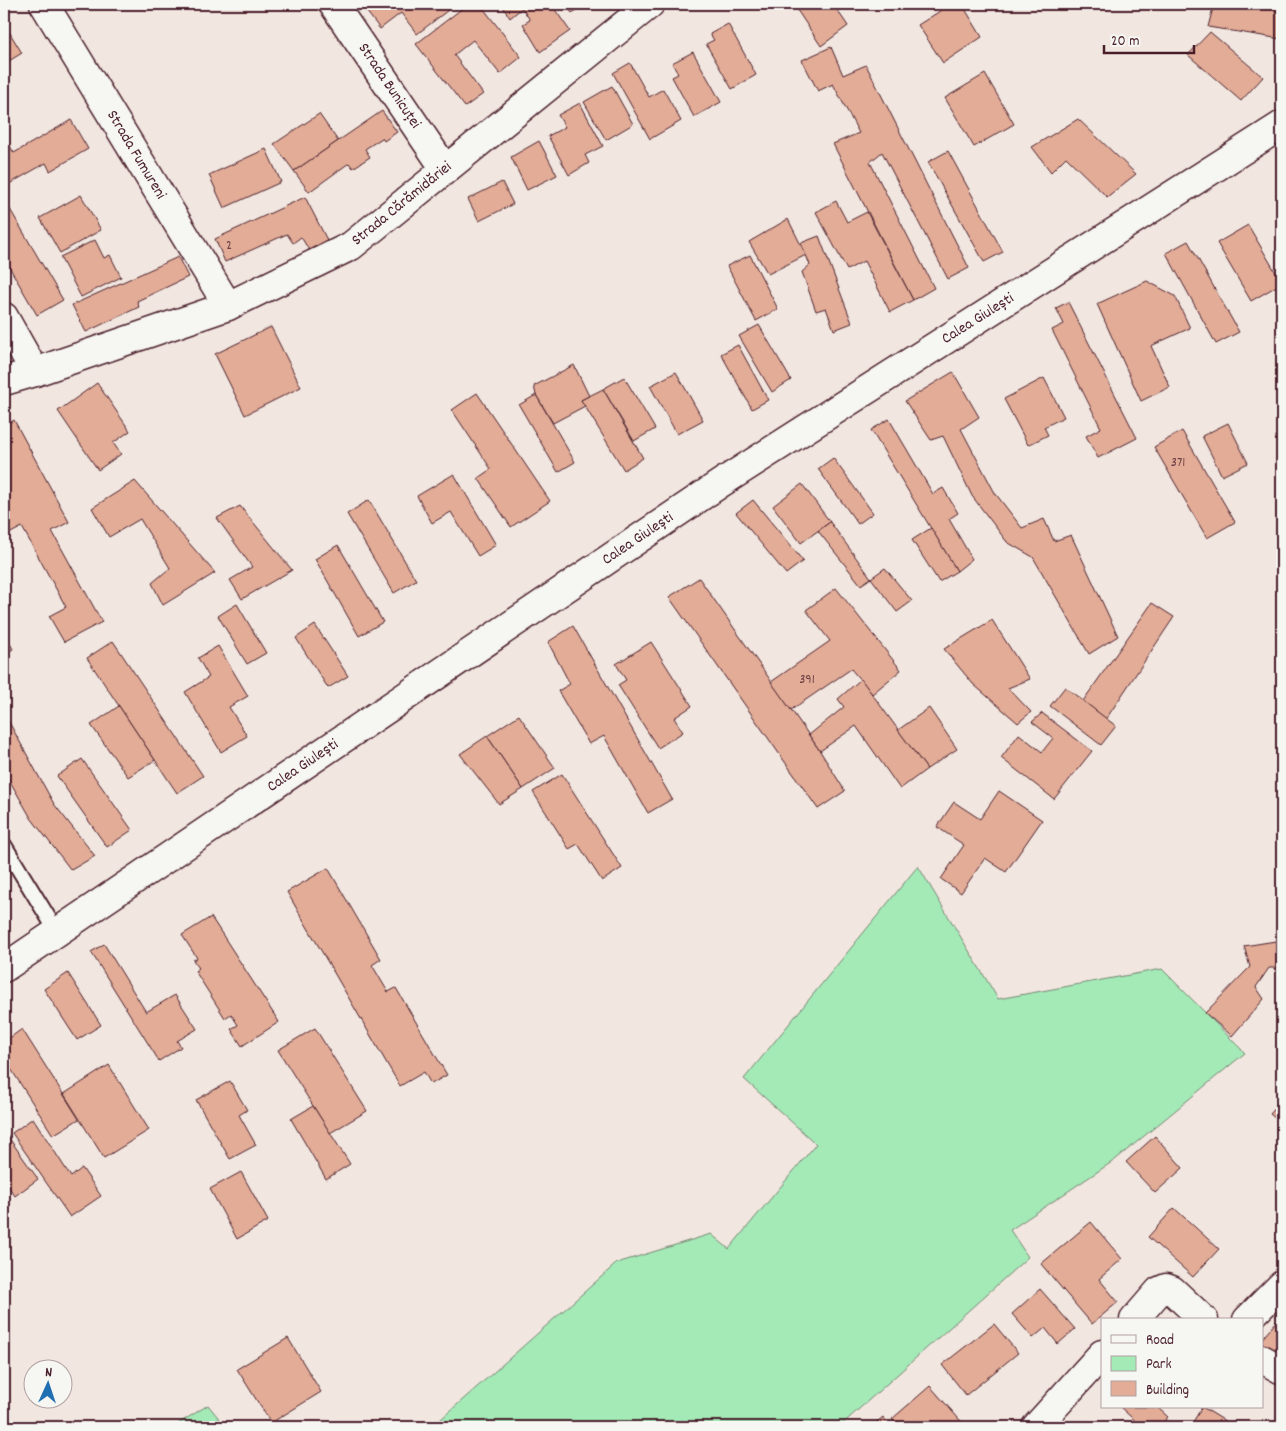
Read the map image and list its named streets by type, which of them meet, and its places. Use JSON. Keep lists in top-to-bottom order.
{
  "streets": {
    "street": [
      "Strada Bunicuței",
      "Strada Fumureni",
      "Strada Cărămidăriei",
      "Calea Giulești"
    ]
  },
  "crossings": [
    ["Strada Bunicuței", "Strada Cărămidăriei"],
    ["Strada Fumureni", "Strada Cărămidăriei"]
  ],
  "house_numbers": ["2", "371", "391"],
  "legend": ["Road", "Park", "Building"],
  "scale_bar": "20 m",
  "north": "top"
}
